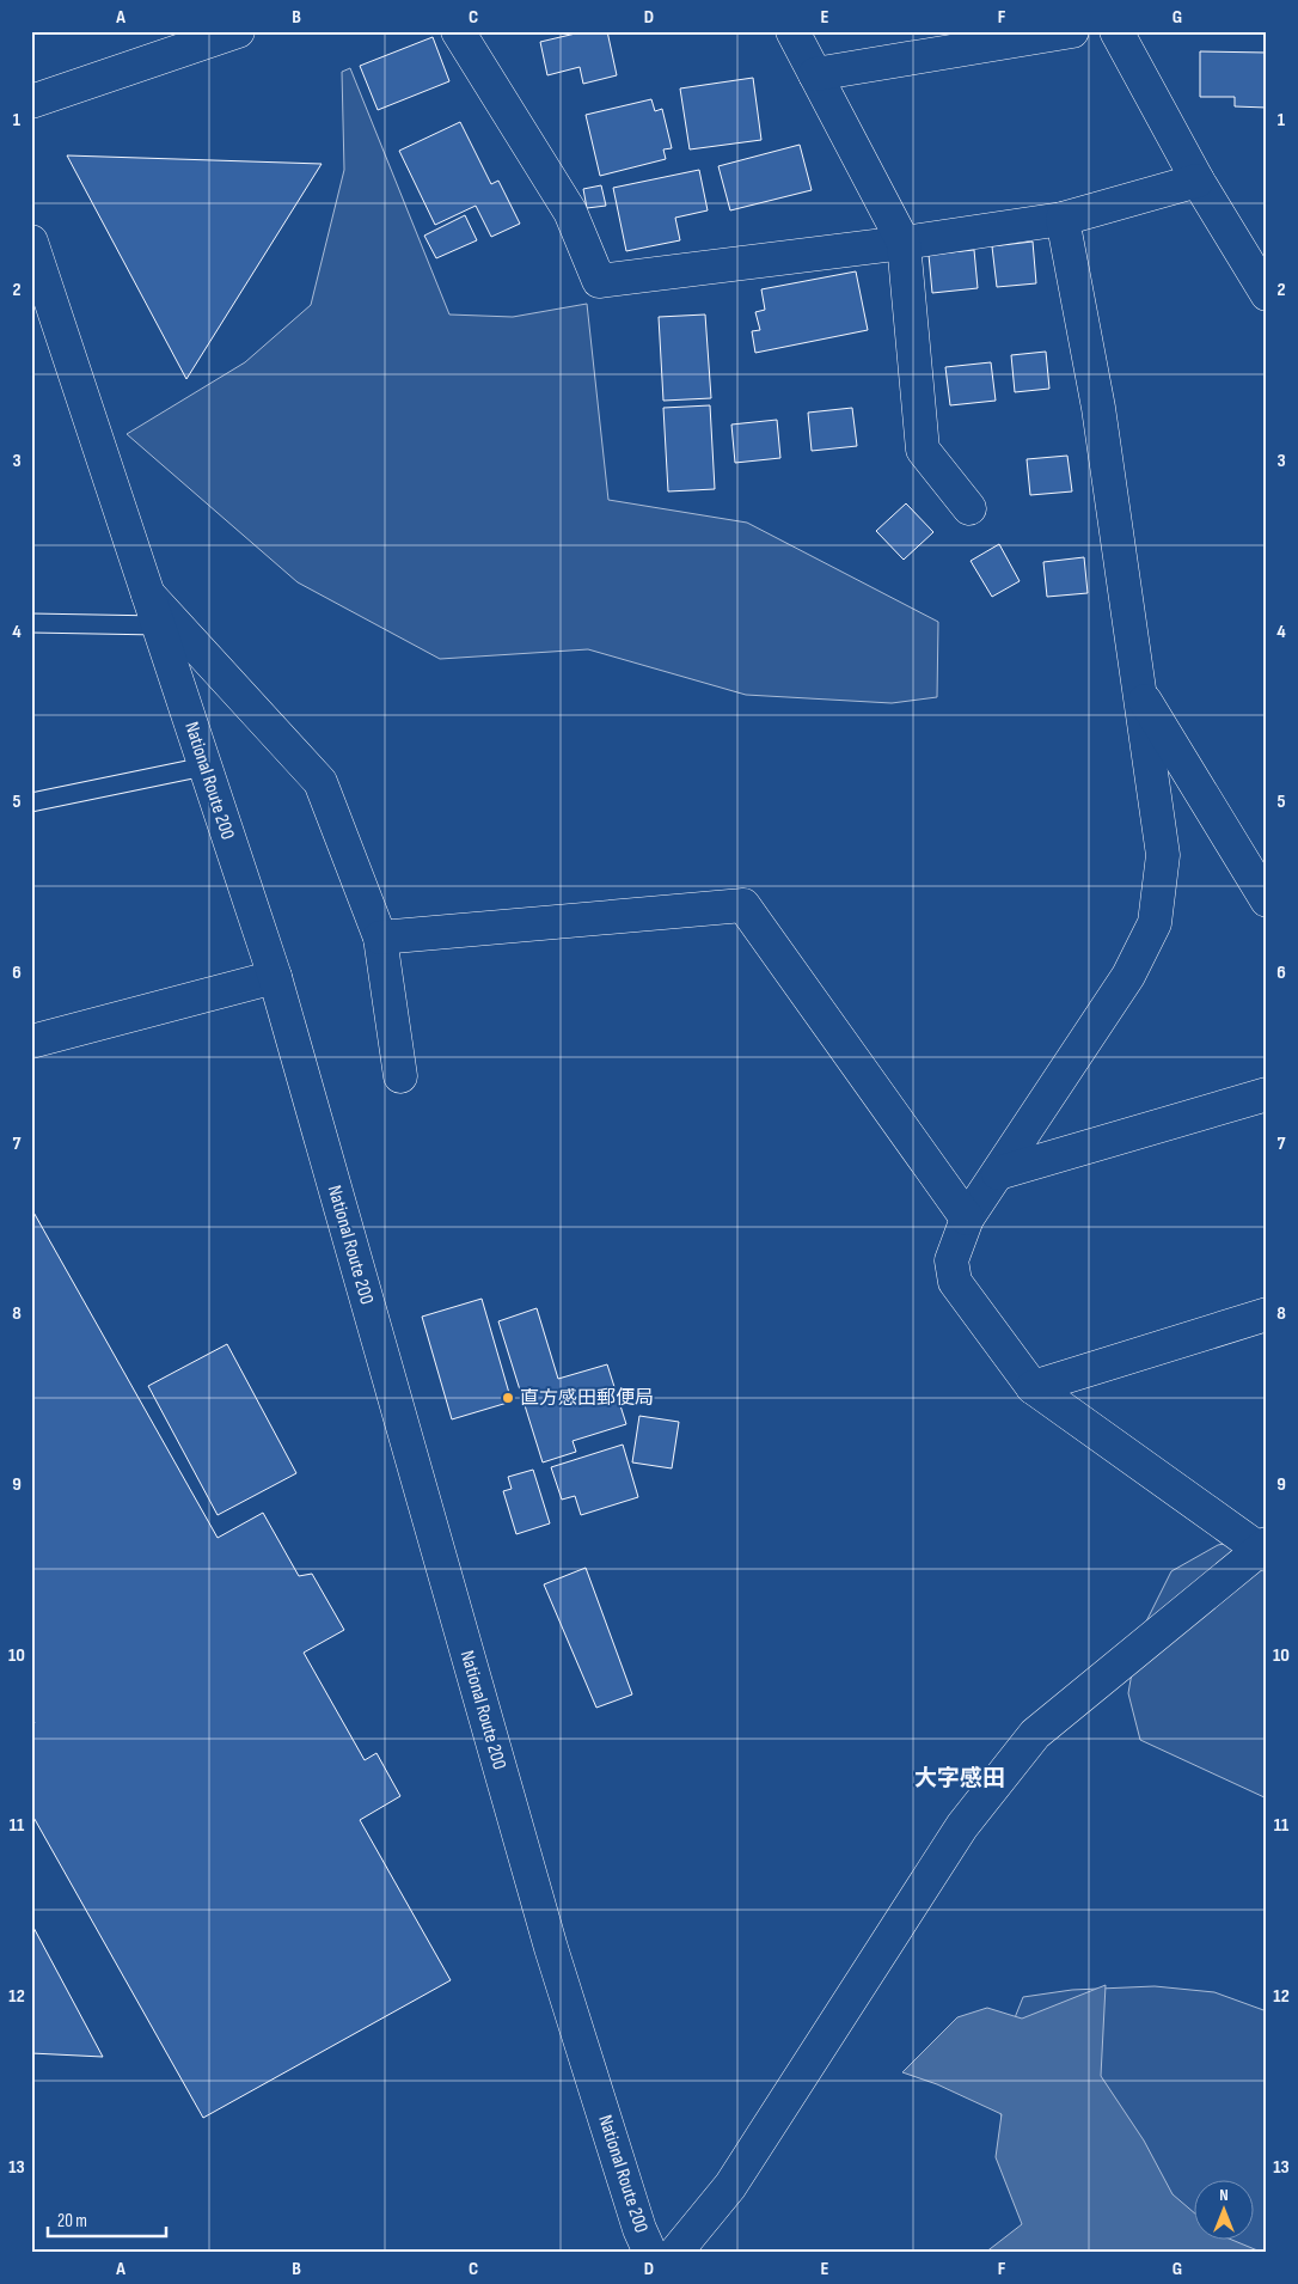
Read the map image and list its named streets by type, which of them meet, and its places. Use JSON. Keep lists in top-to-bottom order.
{
  "streets": {
    "main road": ["National Route 200"]
  },
  "districts": ["大字感田"],
  "places": ["直方感田郵便局"],
  "scale_bar": "20 m",
  "north": "top",
  "grid": {
    "columns": [
      "A",
      "B",
      "C",
      "D",
      "E",
      "F",
      "G"
    ],
    "rows": [
      "1",
      "2",
      "3",
      "4",
      "5",
      "6",
      "7",
      "8",
      "9",
      "10",
      "11",
      "12",
      "13"
    ]
  }
}
